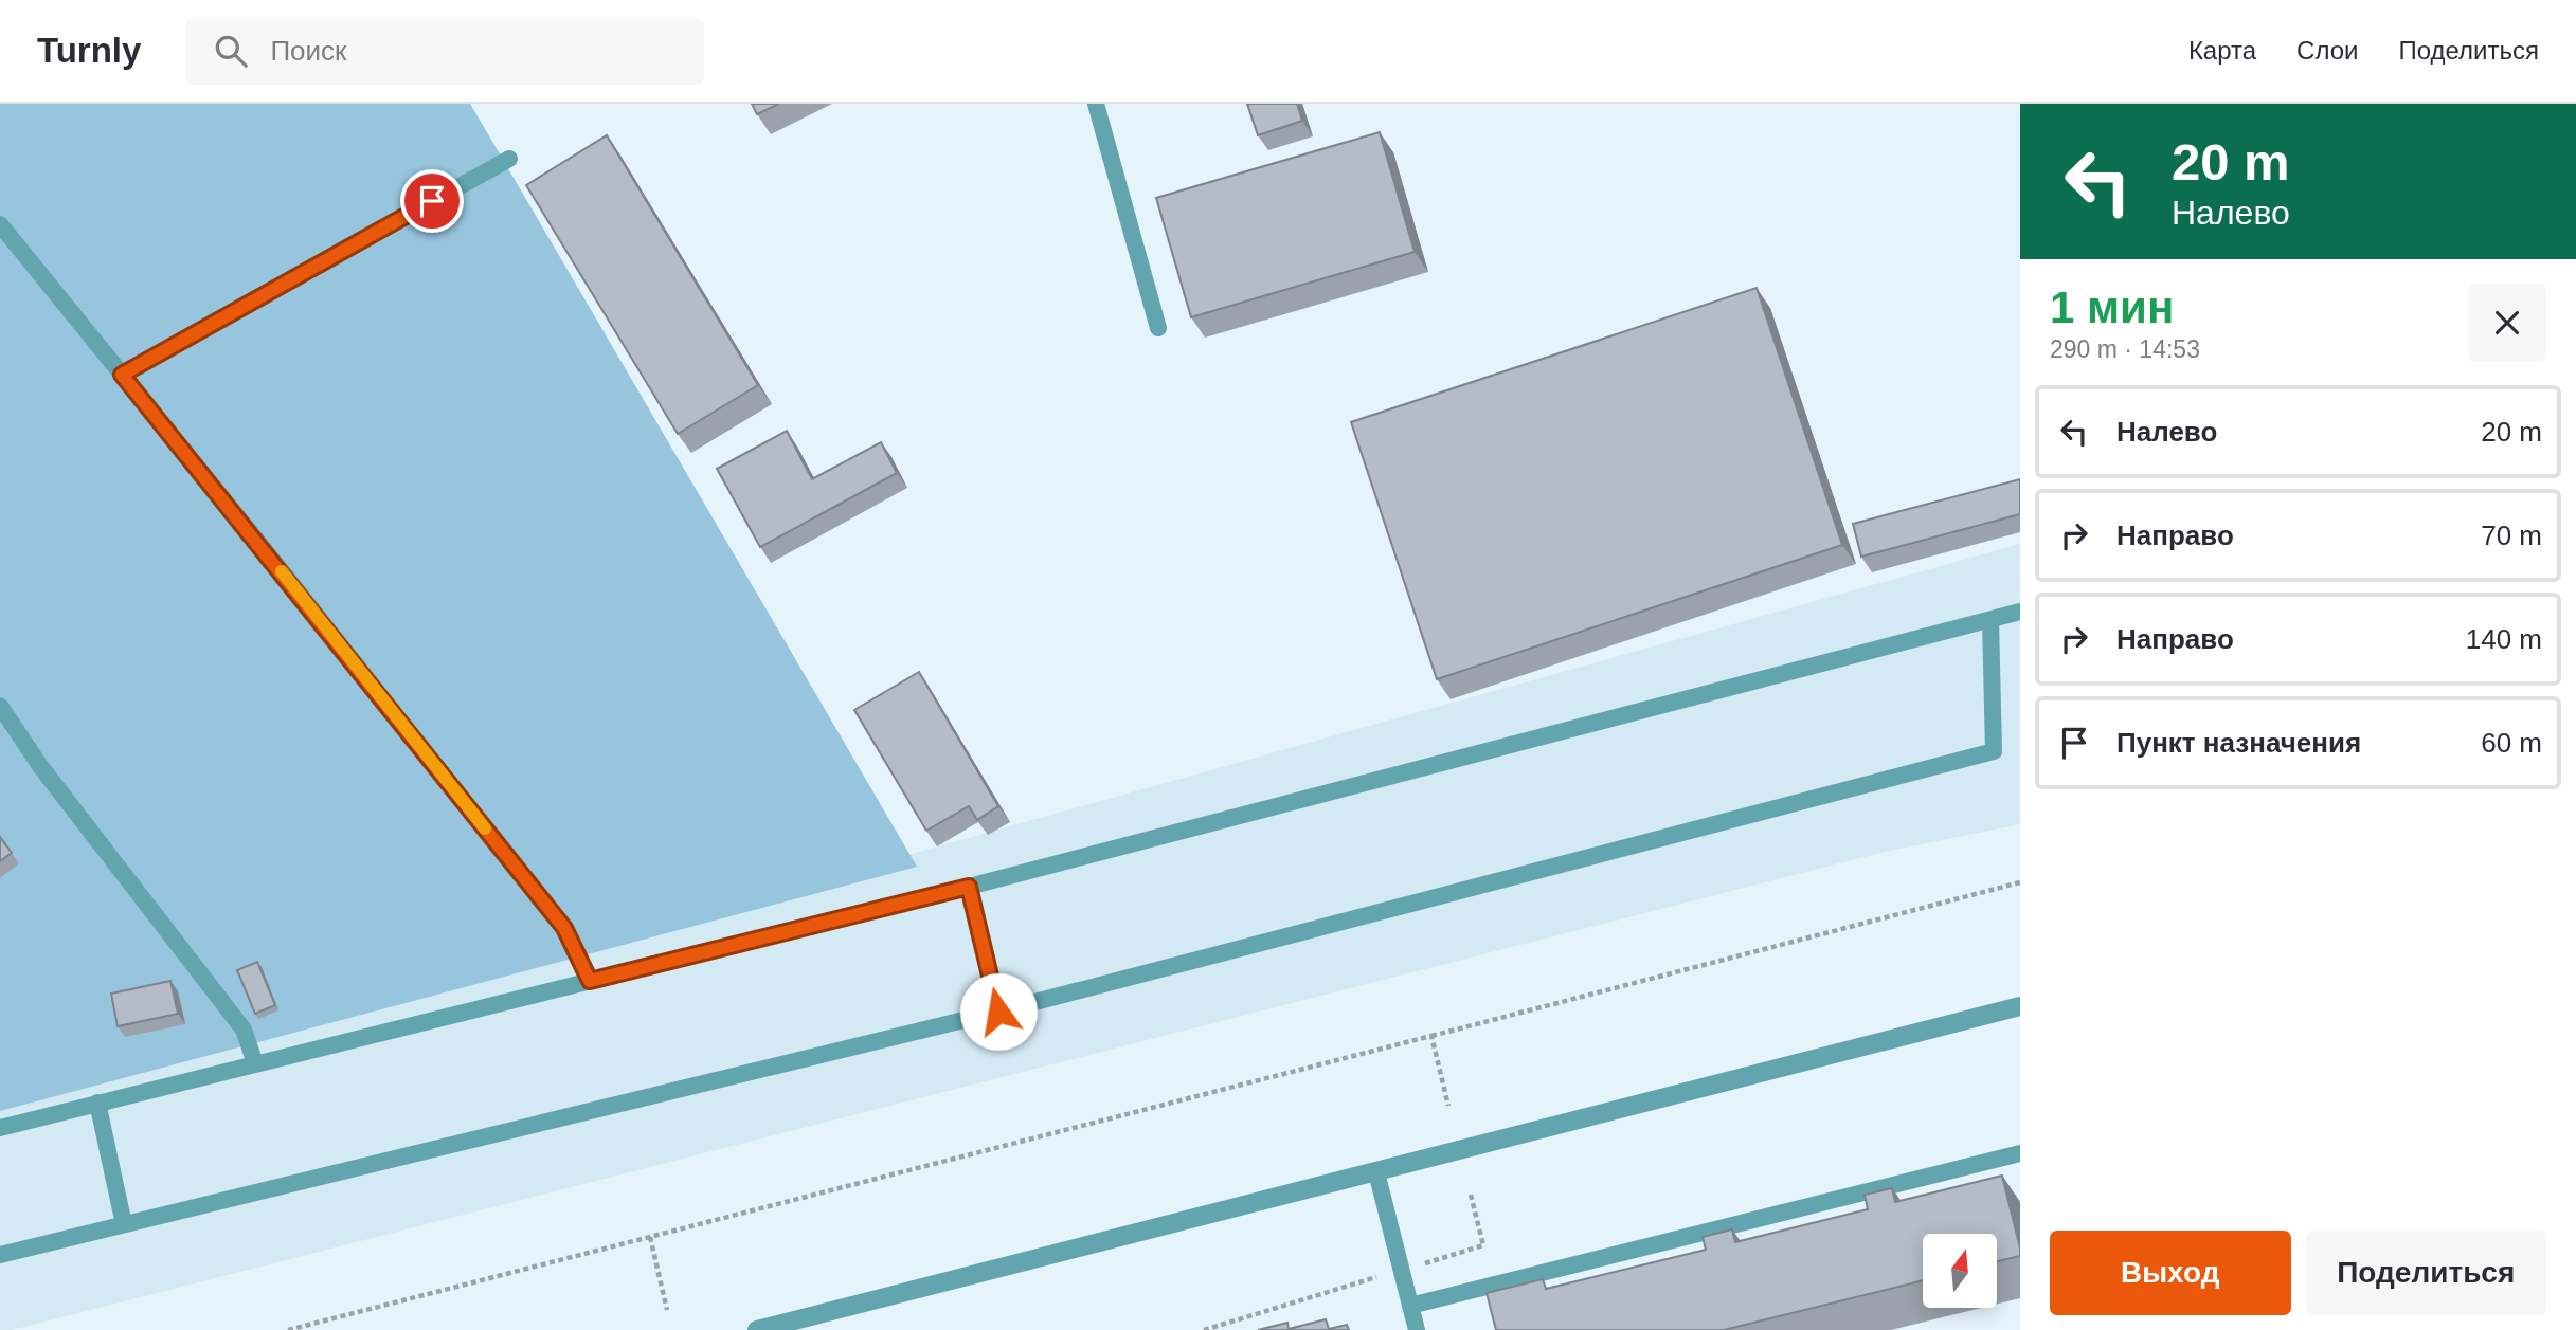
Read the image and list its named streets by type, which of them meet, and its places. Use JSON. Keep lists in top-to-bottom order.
{
  "north": "top",
  "page": {
    "header": "Turnly",
    "search": "Поиск",
    "nav": ["Карта", "Слои", "Поделиться"],
    "turn": ["20 m", "Налево"],
    "heading": ["1 мин", "290 m · 14:53"],
    "list": [
      {
        "name": "Налево",
        "value": "20 m"
      },
      {
        "name": "Направо",
        "value": "70 m"
      },
      {
        "name": "Направо",
        "value": "140 m"
      },
      {
        "name": "Пункт назначения",
        "value": "60 m"
      }
    ],
    "buttons": ["Выход", "Поделиться"]
  }
}
